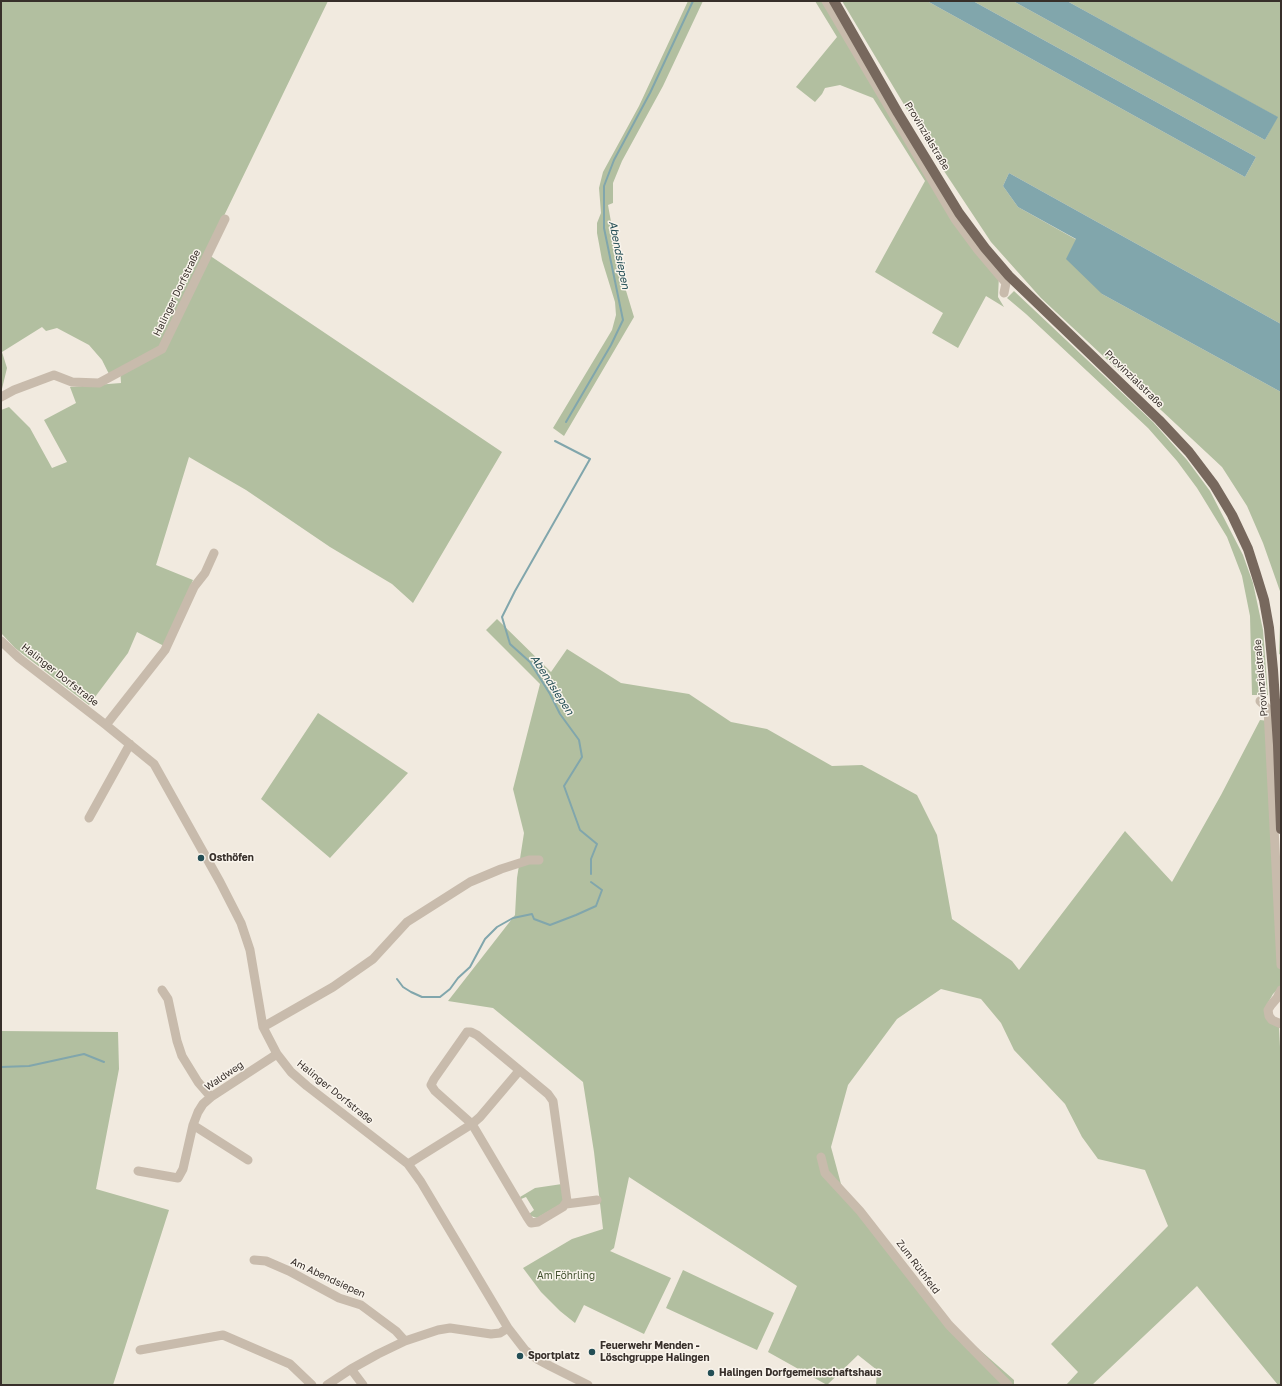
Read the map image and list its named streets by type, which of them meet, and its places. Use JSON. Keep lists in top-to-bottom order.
{
  "streets": {
    "main road": ["Provinzialstraße"],
    "street": [
      "Halinger Dorfstraße",
      "Waldweg",
      "Zum Rüthfeld",
      "Am Abendsiepen"
    ]
  },
  "crossings": [
    ["Halinger Dorfstraße", "Waldweg"]
  ],
  "water": ["Abendsiepen"],
  "parks": ["Am Föhrling"],
  "places": [
    "Osthöfen",
    "Feuerwehr Menden - Löschgruppe Halingen",
    "Sportplatz",
    "Halingen Dorfgemeinschaftshaus"
  ]
}
